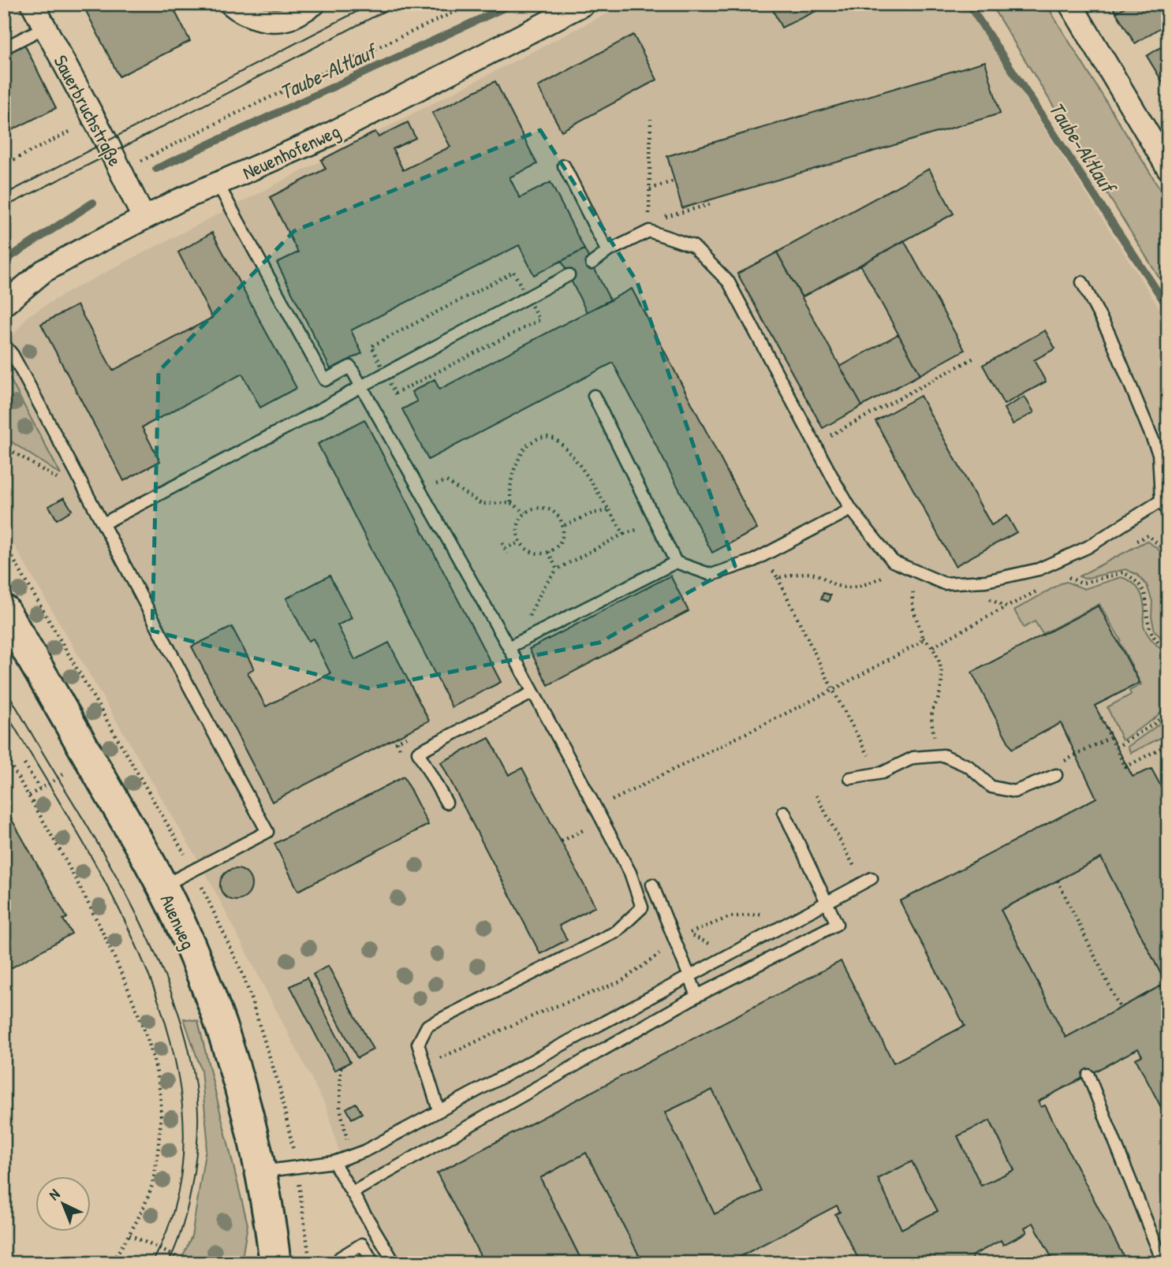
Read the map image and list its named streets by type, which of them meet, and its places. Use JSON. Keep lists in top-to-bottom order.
{
  "streets": {
    "main road": ["Auenweg"],
    "street": ["Sauerbruchstraße", "Neuenhofenweg"]
  },
  "crossings": [
    ["Sauerbruchstraße", "Neuenhofenweg"]
  ],
  "water": ["Taube-Altlauf"],
  "north": "top left"
}
